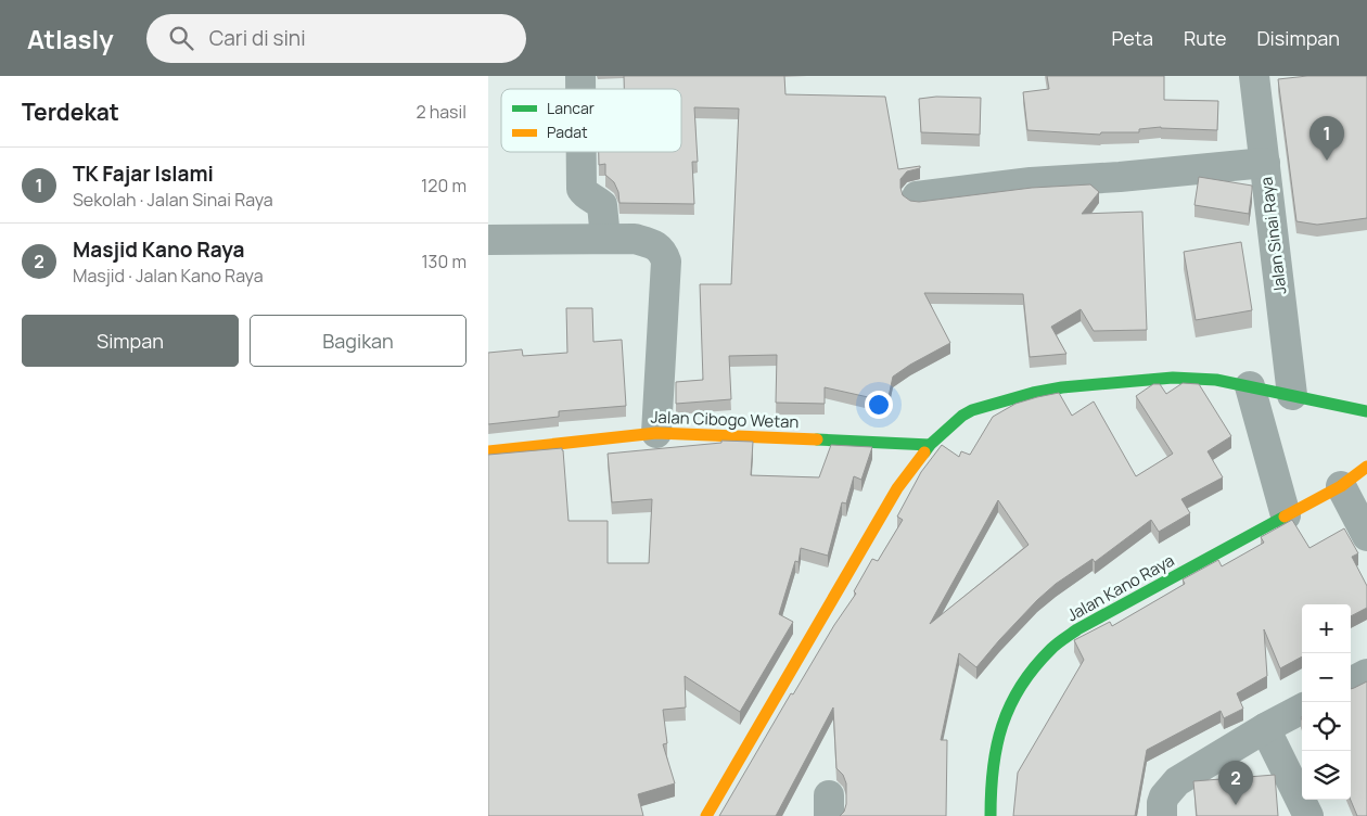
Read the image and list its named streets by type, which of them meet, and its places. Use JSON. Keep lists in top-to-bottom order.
{
  "streets": {
    "street": ["Jalan Sinai Raya", "Jalan Cibogo Wetan", "Jalan Kano Raya"]
  },
  "legend": ["Lancar", "Padat"],
  "page": {
    "header": "Atlasly",
    "search": "Cari di sini",
    "nav": ["Peta", "Rute", "Disimpan"],
    "heading": ["Terdekat", "2 hasil"],
    "pins": ["1", "2"],
    "list": [
      {
        "mark": "1",
        "name": "TK Fajar Islami",
        "note": "Sekolah · Jalan Sinai Raya",
        "value": "120 m"
      },
      {
        "mark": "2",
        "name": "Masjid Kano Raya",
        "note": "Masjid · Jalan Kano Raya",
        "value": "130 m"
      }
    ],
    "buttons": ["Simpan", "Bagikan"],
    "map_buttons": ["+", "−"]
  }
}
